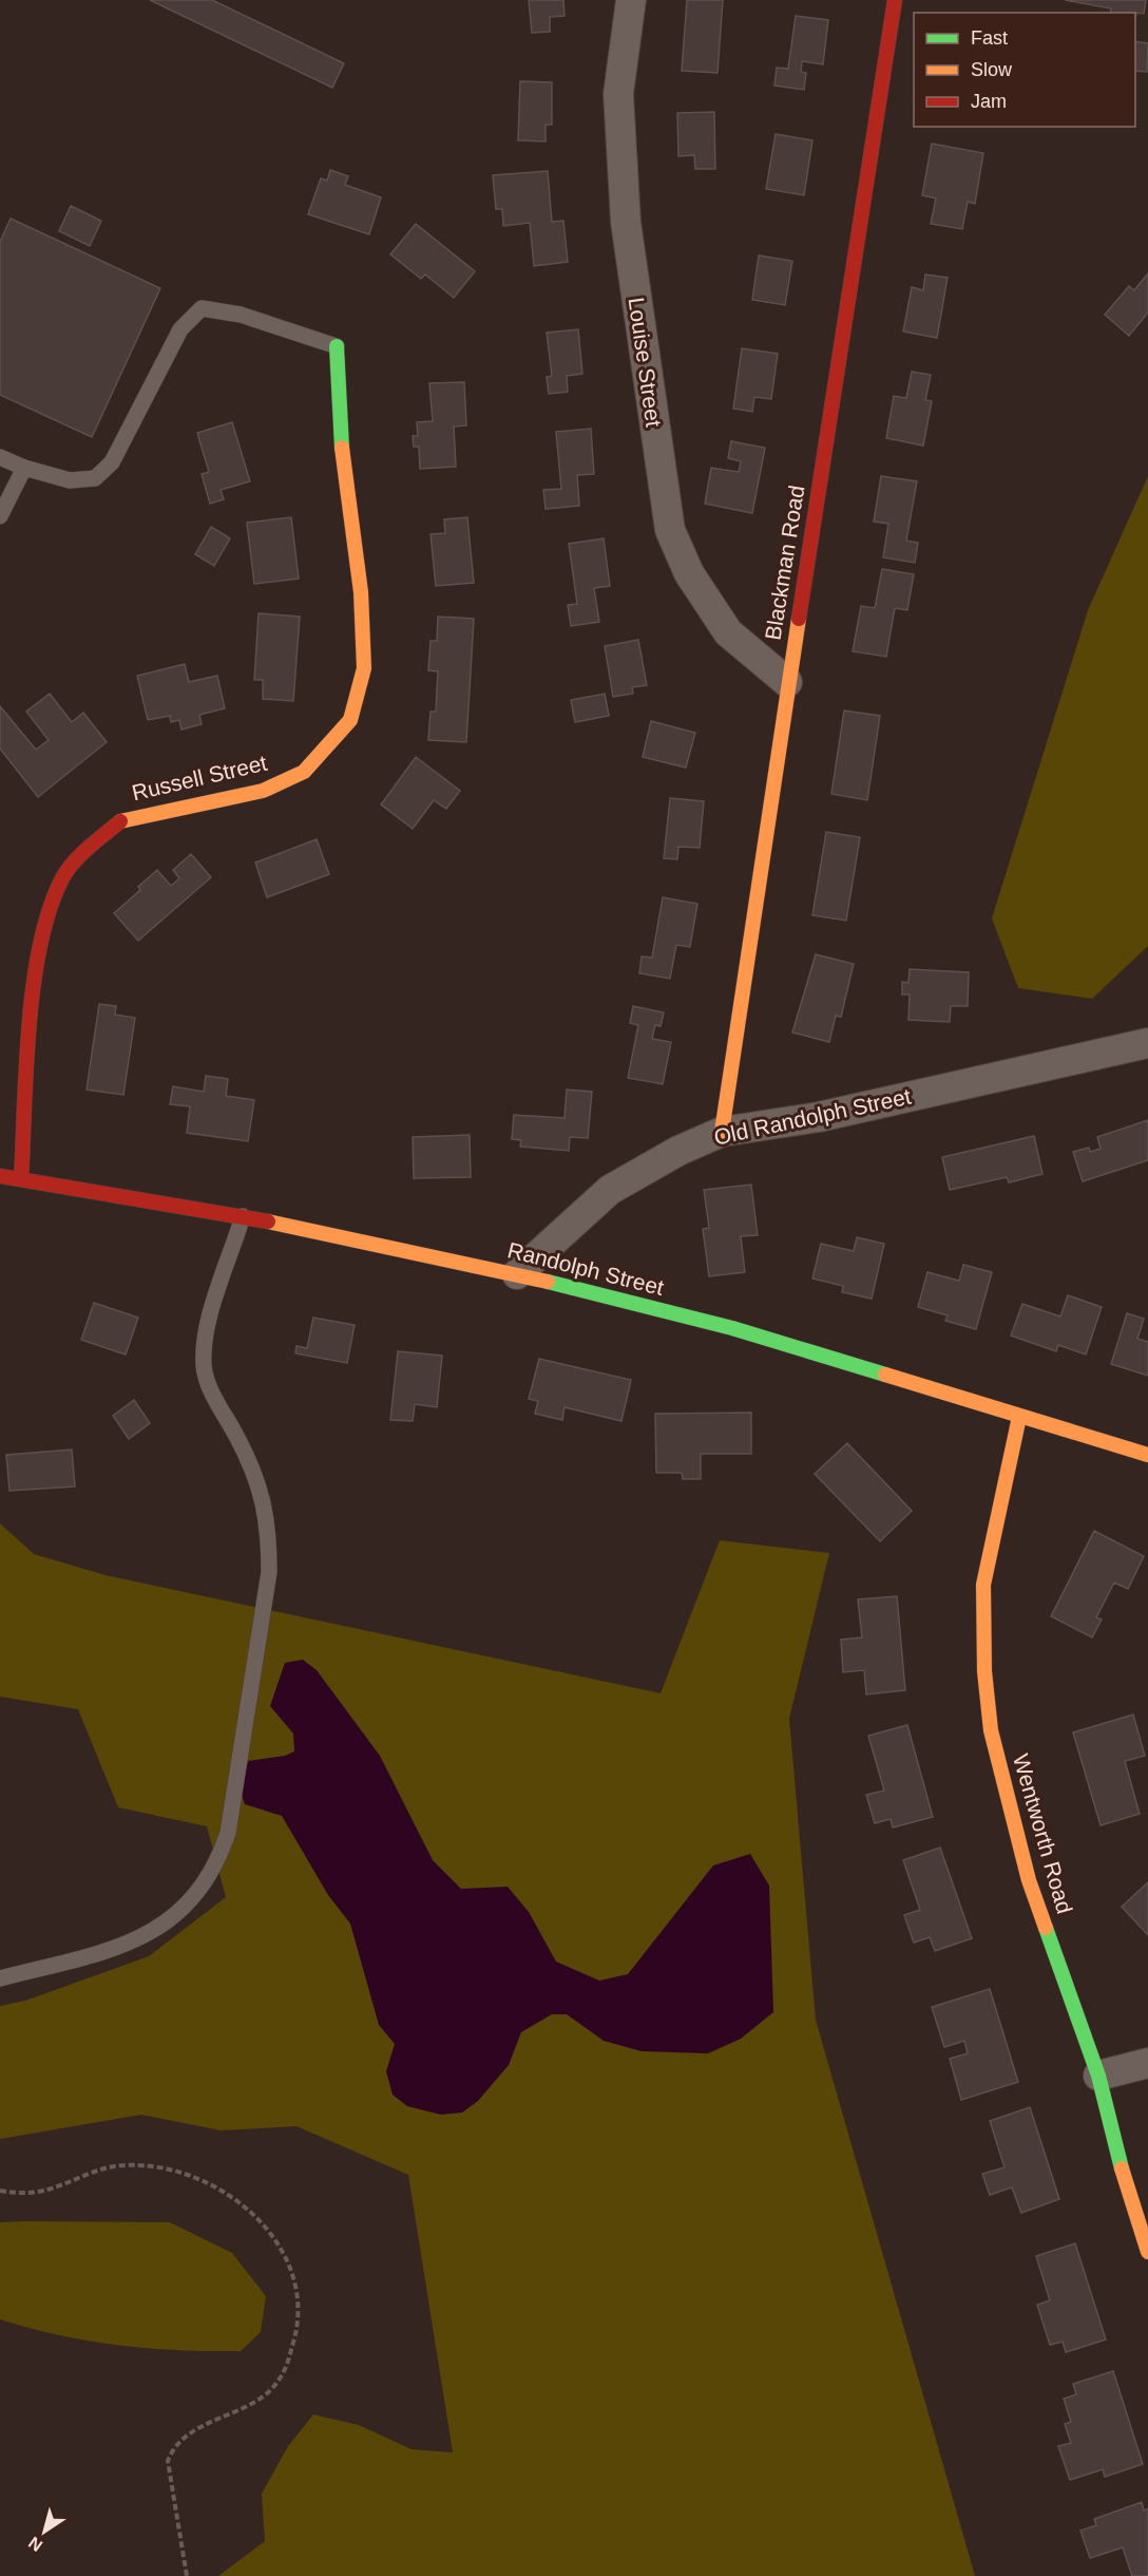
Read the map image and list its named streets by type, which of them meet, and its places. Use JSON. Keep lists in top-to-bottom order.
{
  "streets": {
    "street": [
      "Louise Street",
      "Blackman Road",
      "Russell Street",
      "Old Randolph Street",
      "Randolph Street",
      "Wentworth Road"
    ]
  },
  "crossings": [
    ["Louise Street", "Blackman Road"],
    ["Blackman Road", "Old Randolph Street"],
    ["Russell Street", "Randolph Street"],
    ["Old Randolph Street", "Randolph Street"],
    ["Randolph Street", "Wentworth Road"]
  ],
  "legend": ["Fast", "Slow", "Jam"],
  "north": "bottom left"
}
